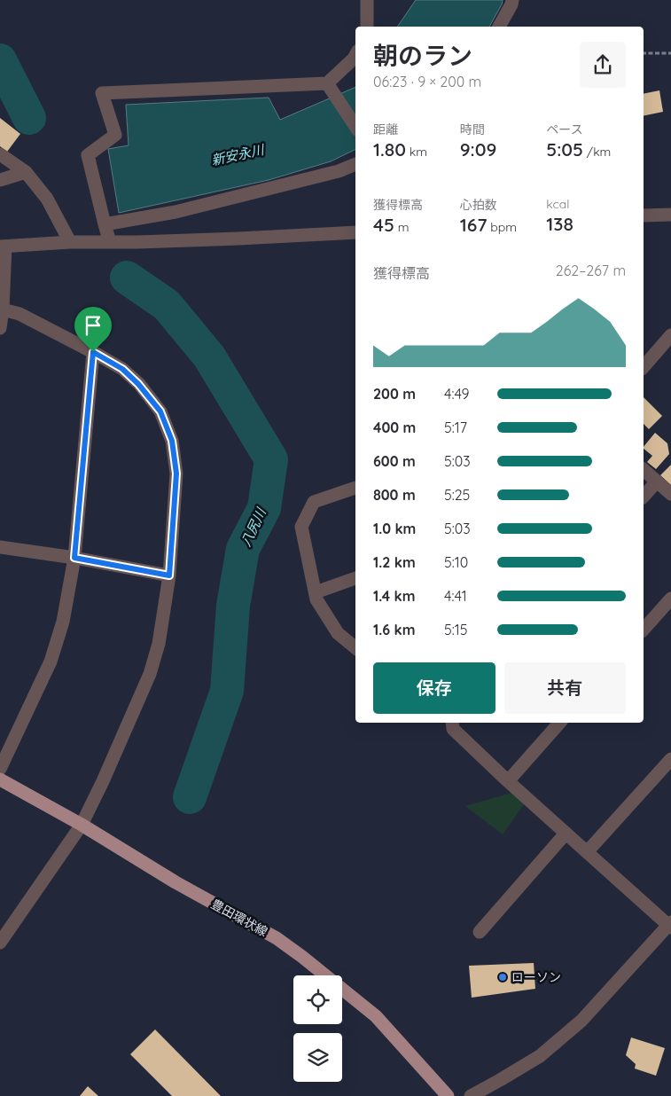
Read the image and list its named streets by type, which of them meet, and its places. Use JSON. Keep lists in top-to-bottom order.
{
  "streets": {
    "main road": ["豊田環状線"]
  },
  "water": ["新安永川", "八尻川"],
  "places": ["ローソン"],
  "page": {
    "heading": ["朝のラン", "06:23 · 9 × 200 m"],
    "stats": [
      ["距離", "1.80 km"],
      ["時間", "9:09"],
      ["ペース", "5:05 /km"],
      ["獲得標高", "45 m"],
      ["心拍数", "167 bpm"],
      ["kcal", "138"]
    ],
    "chart": ["獲得標高", "262–267 m"],
    "list": [
      {
        "name": "200 m",
        "note": "4:49"
      },
      {
        "name": "400 m",
        "note": "5:17"
      },
      {
        "name": "600 m",
        "note": "5:03"
      },
      {
        "name": "800 m",
        "note": "5:25"
      },
      {
        "name": "1.0 km",
        "note": "5:03"
      },
      {
        "name": "1.2 km",
        "note": "5:10"
      },
      {
        "name": "1.4 km",
        "note": "4:41"
      },
      {
        "name": "1.6 km",
        "note": "5:15"
      }
    ],
    "buttons": ["保存", "共有"]
  }
}
